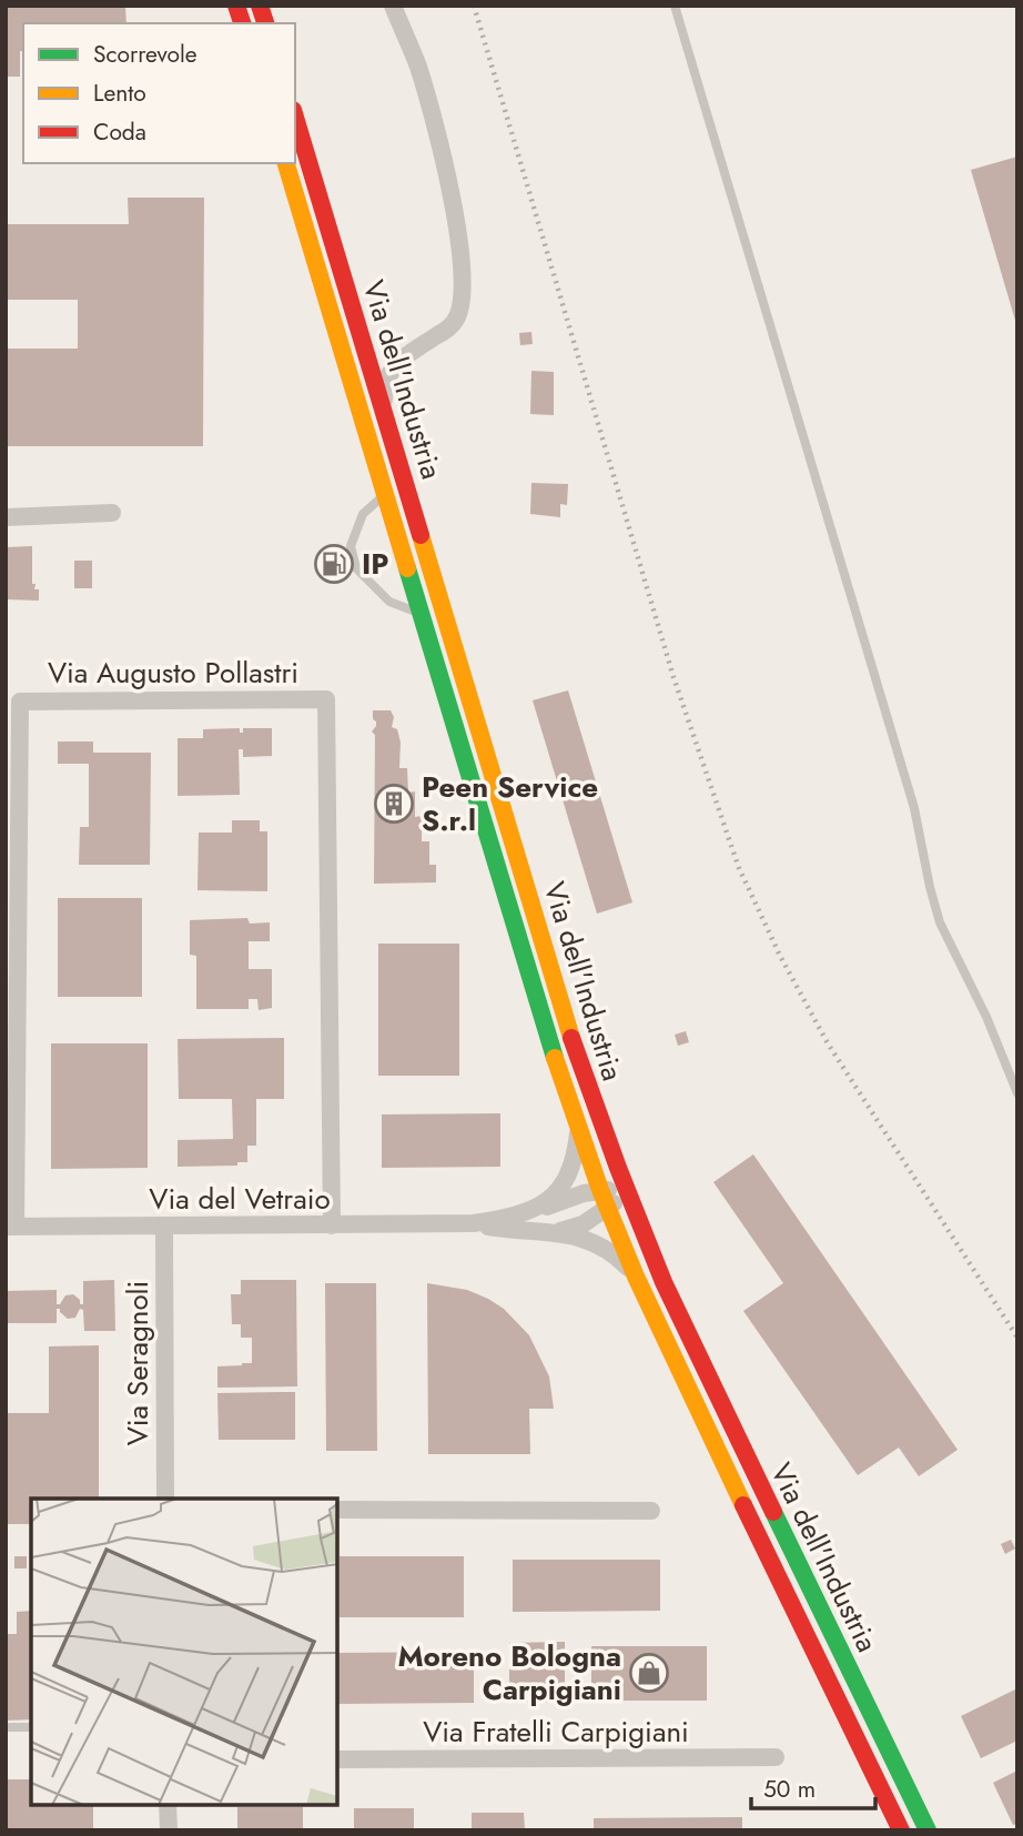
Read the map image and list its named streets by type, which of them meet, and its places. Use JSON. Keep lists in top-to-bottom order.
{
  "streets": {
    "main road": ["Via dell'Industria"],
    "street": [
      "Via Augusto Pollastri",
      "Via del Vetraio",
      "Via Seragnoli",
      "Via Fratelli Carpigiani"
    ]
  },
  "crossings": [
    ["Via dell'Industria", "Via del Vetraio"],
    ["Via Augusto Pollastri", "Via del Vetraio"],
    ["Via del Vetraio", "Via Seragnoli"]
  ],
  "places": {
    "fuel station": ["IP"],
    "building": ["Peen Service S.r.l"],
    "shop": ["Moreno Bologna Carpigiani"]
  },
  "legend": ["Scorrevole", "Lento", "Coda"],
  "scale_bar": "50 m"
}
